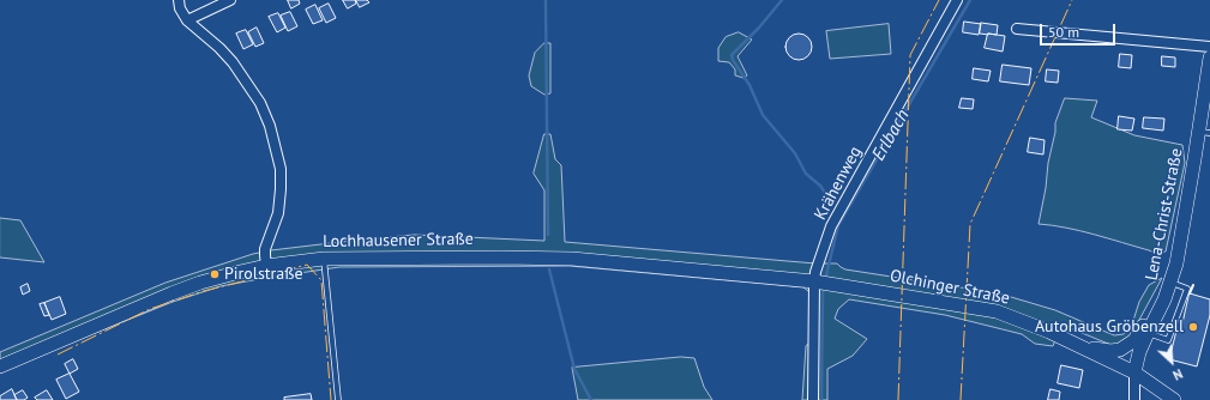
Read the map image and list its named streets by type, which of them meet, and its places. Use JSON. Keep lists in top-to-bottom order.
{
  "streets": {
    "main road": ["Lena-Christ-Straße", "Lochhausener Straße", "Olchinger Straße"],
    "street": ["Krähenweg"]
  },
  "crossings": [
    ["Krähenweg", "Lochhausener Straße"],
    ["Krähenweg", "Olchinger Straße"],
    ["Lena-Christ-Straße", "Olchinger Straße"],
    ["Lochhausener Straße", "Olchinger Straße"]
  ],
  "water": ["Erlbach"],
  "places": ["Pirolstraße", "Autohaus Gröbenzell"],
  "scale_bar": "50 m",
  "north": "bottom right"
}
